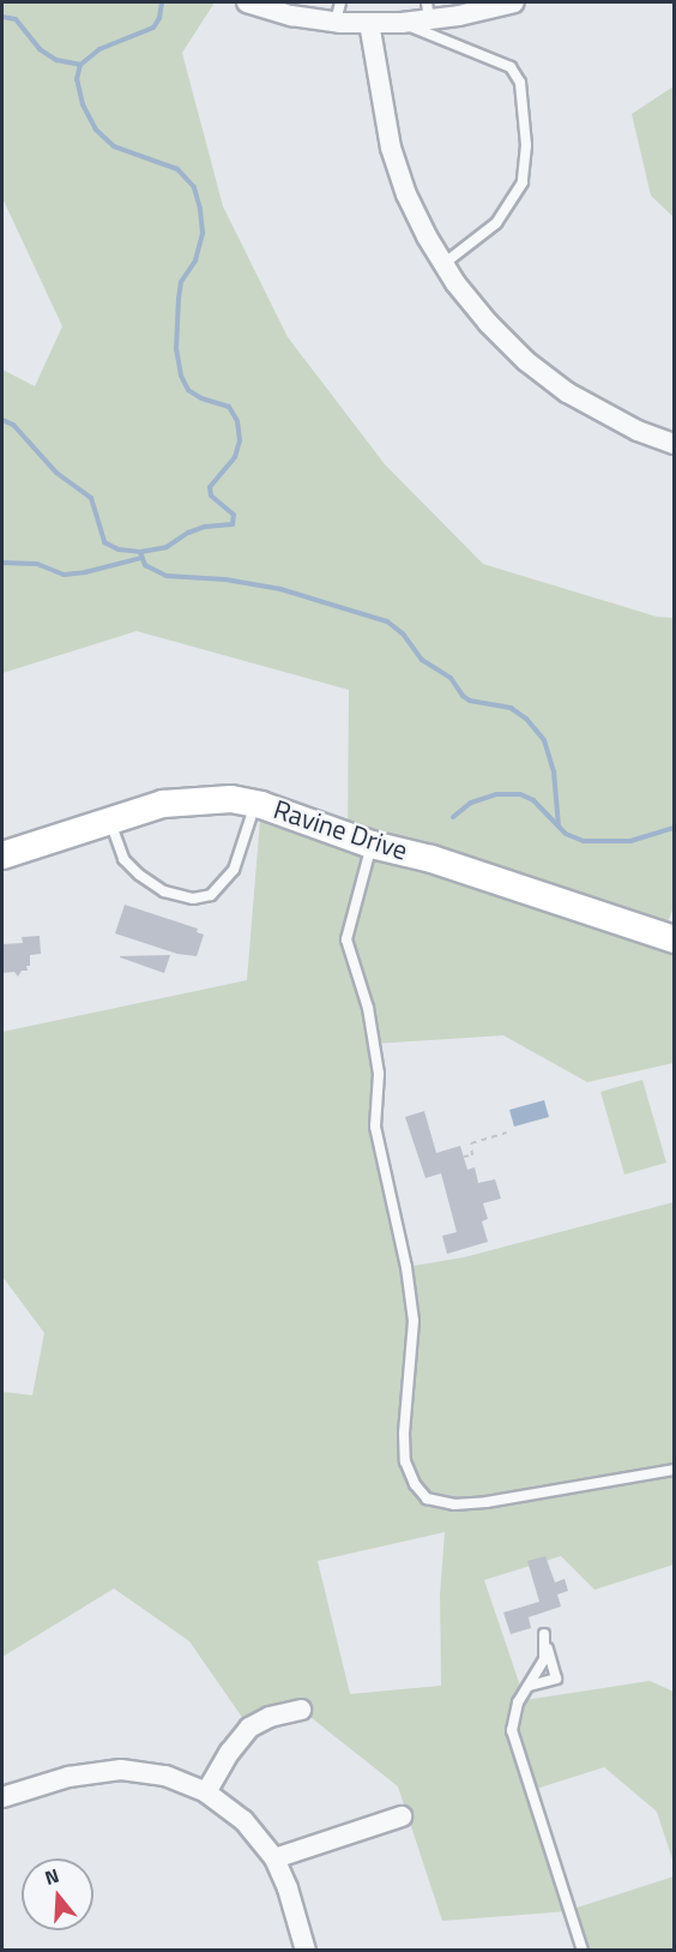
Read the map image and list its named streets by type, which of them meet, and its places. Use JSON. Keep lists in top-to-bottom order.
{
  "streets": {
    "street": ["Ravine Drive"]
  },
  "north": "top"
}
